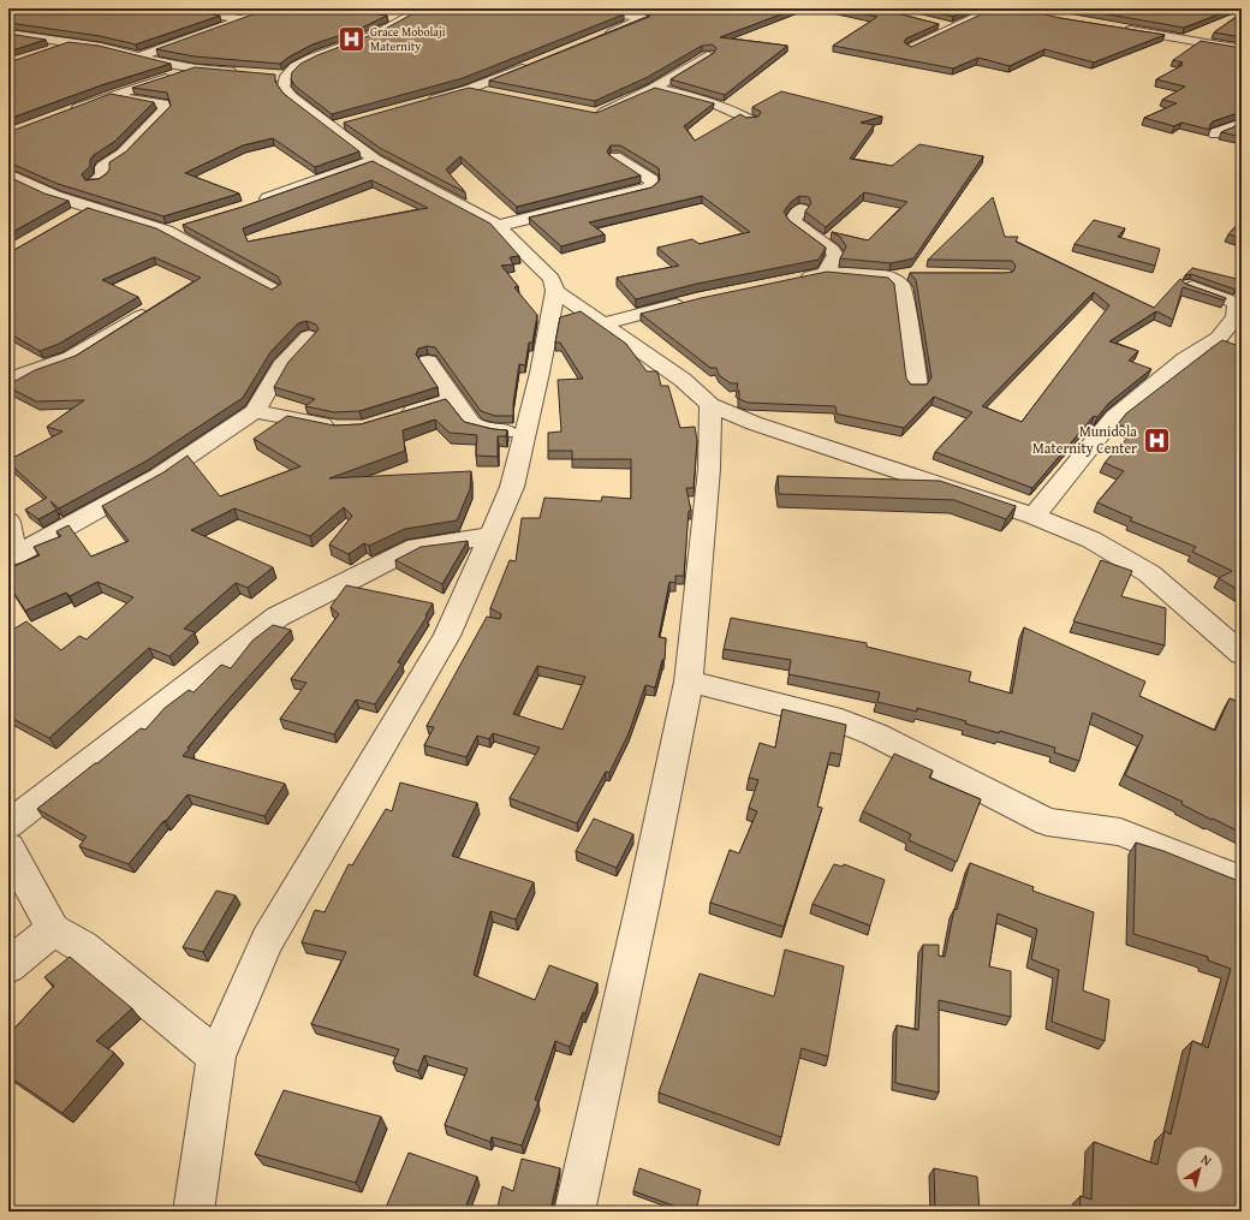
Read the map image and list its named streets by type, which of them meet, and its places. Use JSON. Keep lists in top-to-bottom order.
{
  "places": {
    "hospital": ["Grace Mobolaji Maternity", "Munidola Maternity Center"]
  },
  "north": "top right"
}
